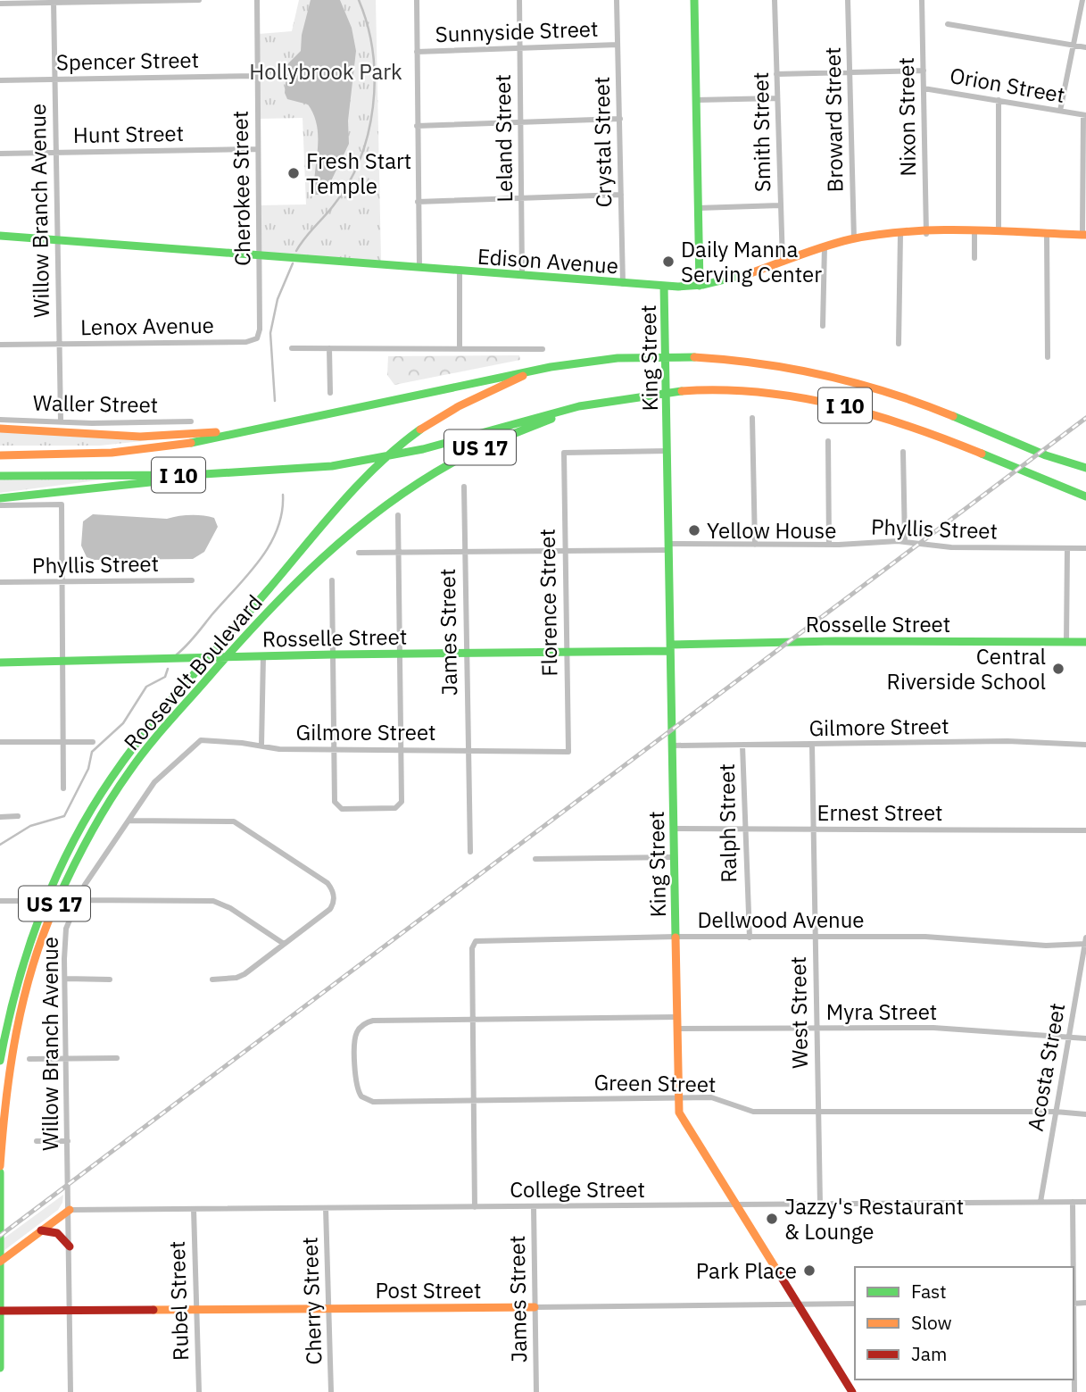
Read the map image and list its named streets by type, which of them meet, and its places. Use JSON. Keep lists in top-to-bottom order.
{
  "streets": {
    "main road": [
      "Edison Avenue",
      "King Street",
      "I 10",
      "US 17",
      "Rosselle Street",
      "Roosevelt Boulevard",
      "Post Street"
    ],
    "street": [
      "Sunnyside Street",
      "Spencer Street",
      "Orion Street",
      "Nixon Street",
      "Broward Street",
      "Smith Street",
      "Hunt Street",
      "Leland Street",
      "Crystal Street",
      "Cherokee Street",
      "Willow Branch Avenue",
      "Lenox Avenue",
      "Waller Street",
      "Phyllis Street",
      "Florence Street",
      "James Street",
      "Gilmore Street",
      "Ernest Street",
      "Ralph Street",
      "Dellwood Avenue",
      "Myra Street",
      "West Street",
      "Acosta Street",
      "Green Street",
      "College Street",
      "Rubel Street",
      "Cherry Street"
    ]
  },
  "crossings": [
    ["Sunnyside Street", "Leland Street"],
    ["Sunnyside Street", "Crystal Street"],
    ["Spencer Street", "Cherokee Street"],
    ["Spencer Street", "Willow Branch Avenue"],
    ["Orion Street", "Nixon Street"],
    ["Orion Street", "Broward Street"],
    ["Orion Street", "Smith Street"],
    ["Nixon Street", "Edison Avenue"],
    ["Broward Street", "Edison Avenue"],
    ["Smith Street", "Edison Avenue"],
    ["Hunt Street", "Cherokee Street"],
    ["Hunt Street", "Willow Branch Avenue"],
    ["Leland Street", "Edison Avenue"],
    ["Crystal Street", "Edison Avenue"],
    ["Cherokee Street", "Edison Avenue"],
    ["Cherokee Street", "Lenox Avenue"],
    ["Willow Branch Avenue", "Edison Avenue"],
    ["Willow Branch Avenue", "Lenox Avenue"],
    ["Willow Branch Avenue", "Waller Street"],
    ["Willow Branch Avenue", "Gilmore Street"],
    ["Willow Branch Avenue", "College Street"],
    ["Willow Branch Avenue", "Post Street"],
    ["Edison Avenue", "King Street"],
    ["King Street", "Phyllis Street"],
    ["King Street", "Florence Street"],
    ["King Street", "Rosselle Street"],
    ["King Street", "Gilmore Street"],
    ["King Street", "Ernest Street"],
    ["King Street", "Dellwood Avenue"],
    ["King Street", "Myra Street"],
    ["King Street", "Green Street"],
    ["King Street", "College Street"],
    ["King Street", "Post Street"],
    ["I 10", "Roosevelt Boulevard"],
    ["Phyllis Street", "Florence Street"],
    ["Phyllis Street", "James Street"],
    ["Florence Street", "Rosselle Street"],
    ["Florence Street", "Gilmore Street"],
    ["Rosselle Street", "James Street"],
    ["James Street", "Gilmore Street"],
    ["James Street", "College Street"],
    ["James Street", "Post Street"],
    ["Gilmore Street", "Ralph Street"],
    ["Gilmore Street", "West Street"],
    ["Ernest Street", "Ralph Street"],
    ["Ernest Street", "West Street"],
    ["Ralph Street", "Dellwood Avenue"],
    ["Dellwood Avenue", "West Street"],
    ["Dellwood Avenue", "Acosta Street"],
    ["Dellwood Avenue", "Green Street"],
    ["Myra Street", "West Street"],
    ["Myra Street", "Acosta Street"],
    ["West Street", "Green Street"],
    ["West Street", "College Street"],
    ["Acosta Street", "Green Street"],
    ["Acosta Street", "College Street"],
    ["College Street", "Rubel Street"],
    ["College Street", "Cherry Street"],
    ["Post Street", "Rubel Street"],
    ["Post Street", "Cherry Street"]
  ],
  "parks": ["Hollybrook Park"],
  "places": [
    "Fresh Start Temple",
    "Daily Manna Serving Center",
    "Yellow House",
    "Central Riverside School",
    "Jazzy's Restaurant & Lounge",
    "Park Place"
  ],
  "legend": ["Fast", "Slow", "Jam"]
}
